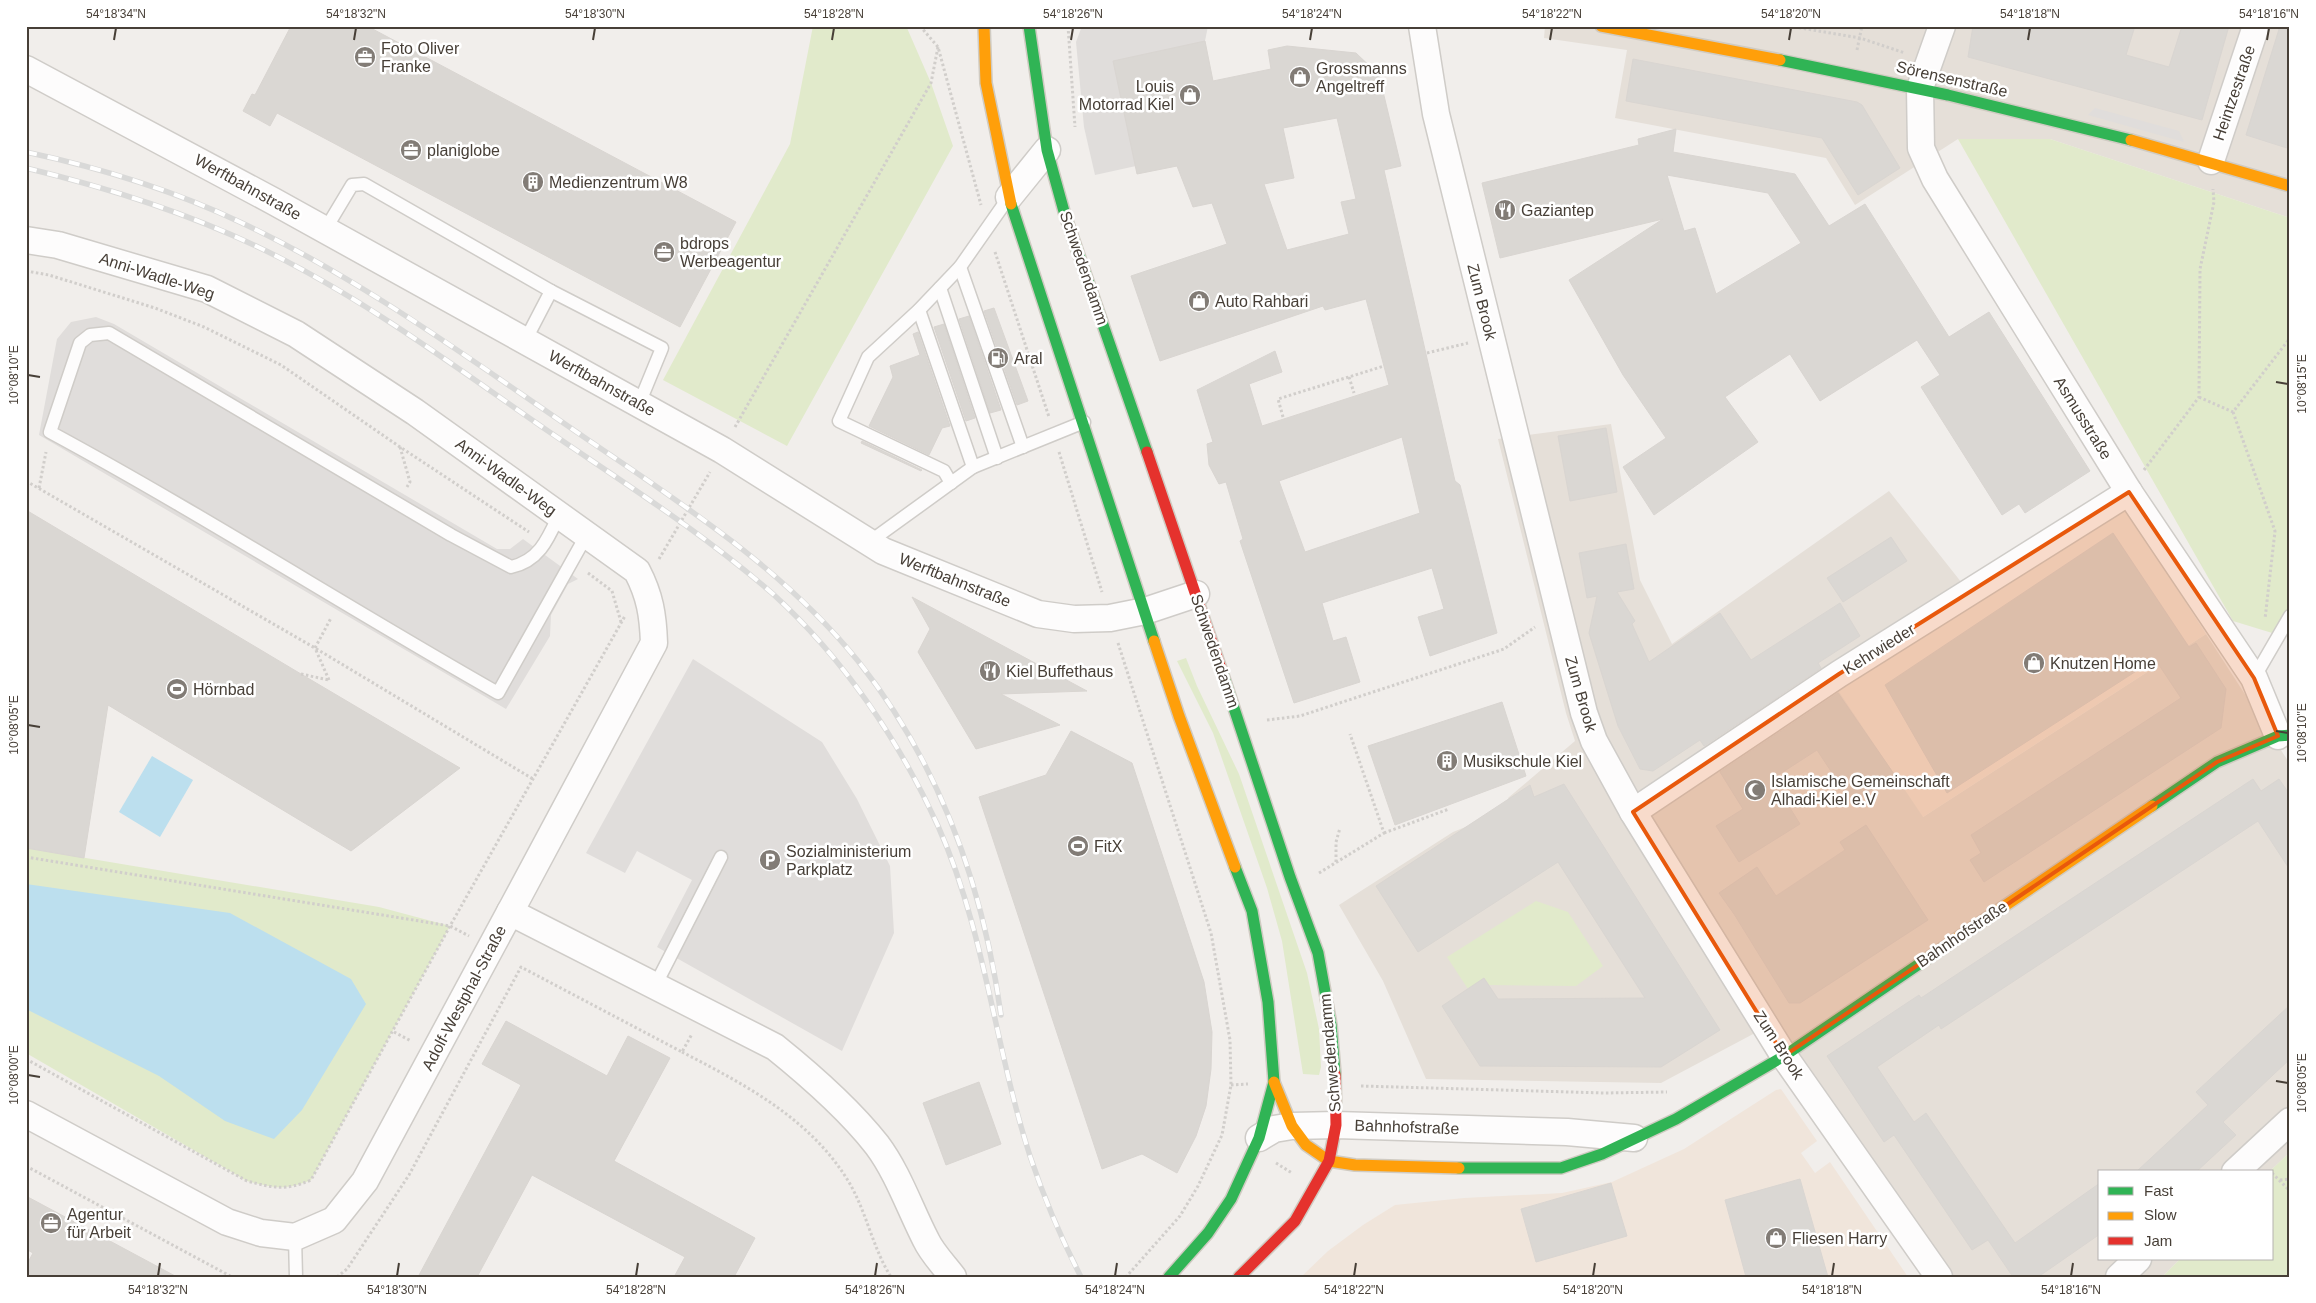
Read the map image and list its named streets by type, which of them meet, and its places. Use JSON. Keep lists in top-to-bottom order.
{
  "streets": {
    "main road": ["Sörensenstraße", "Schwedendamm", "Bahnhofstraße"],
    "street": [
      "Heintzestraße",
      "Werftbahnstraße",
      "Anni-Wadle-Weg",
      "Zum Brook",
      "Asmusstraße",
      "Kehrwieder",
      "Adolf-Westphal-Straße"
    ]
  },
  "crossings": [
    ["Sörensenstraße", "Heintzestraße"],
    ["Sörensenstraße", "Asmusstraße"],
    ["Werftbahnstraße", "Schwedendamm"],
    ["Schwedendamm", "Bahnhofstraße"],
    ["Anni-Wadle-Weg", "Adolf-Westphal-Straße"],
    ["Zum Brook", "Kehrwieder"],
    ["Zum Brook", "Bahnhofstraße"],
    ["Asmusstraße", "Kehrwieder"],
    ["Asmusstraße", "Bahnhofstraße"]
  ],
  "places": {
    "office": [
      "Foto Oliver Franke",
      "planiglobe",
      "bdrops Werbeagentur",
      "Agentur für Arbeit"
    ],
    "shop": [
      "Grossmanns Angeltreff",
      "Louis Motorrad Kiel",
      "Auto Rahbari",
      "Knutzen Home",
      "Fliesen Harry"
    ],
    "building": ["Medienzentrum W8", "Musikschule Kiel"],
    "restaurant": ["Gaziantep", "Kiel Buffethaus"],
    "fuel station": ["Aral"],
    "sports": ["Hörnbad", "FitX"],
    "mosque": ["Islamische Gemeinschaft Alhadi-Kiel e.V"],
    "parking": ["Sozialministerium Parkplatz"]
  },
  "legend": ["Fast", "Slow", "Jam"],
  "coordinates": [
    "54°18'34\"N",
    "54°18'32\"N",
    "54°18'30\"N",
    "54°18'28\"N",
    "54°18'26\"N",
    "54°18'24\"N",
    "54°18'22\"N",
    "54°18'20\"N",
    "54°18'18\"N",
    "54°18'16\"N",
    "10°08'10\"E",
    "10°08'15\"E",
    "10°08'05\"E",
    "10°08'00\"E"
  ]
}
